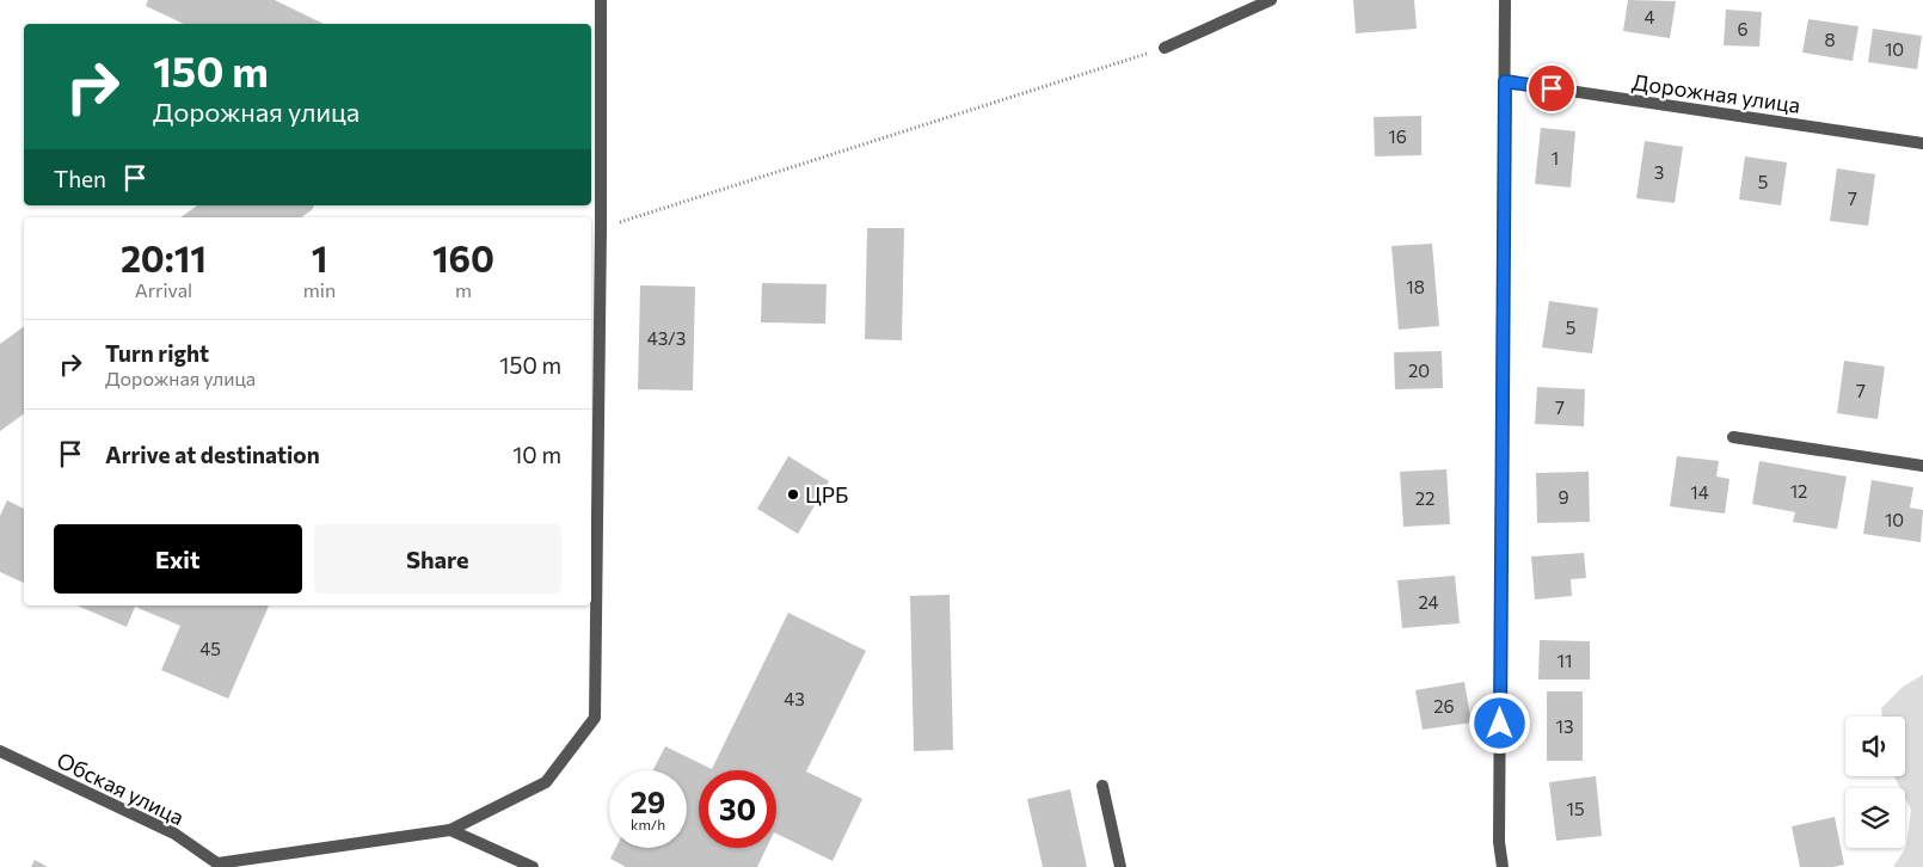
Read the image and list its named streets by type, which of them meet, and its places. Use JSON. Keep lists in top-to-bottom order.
{
  "streets": {
    "street": ["Дорожная улица", "Обская улица"]
  },
  "places": ["ЦРБ"],
  "house_numbers": [
    "4",
    "6",
    "8",
    "10",
    "16",
    "1",
    "3",
    "5",
    "7",
    "18",
    "5",
    "43/3",
    "20",
    "7",
    "7",
    "12",
    "14",
    "9",
    "22",
    "10",
    "24",
    "45",
    "11",
    "43",
    "26",
    "13",
    "15"
  ],
  "page": {
    "turn": ["150 m", "Дорожная улица"],
    "then": "Then",
    "eta": [
      "20:11",
      "Arrival",
      "1",
      "min",
      "160",
      "m"
    ],
    "list": [
      {
        "name": "Turn right",
        "note": "Дорожная улица",
        "value": "150 m"
      },
      {
        "name": "Arrive at destination",
        "value": "10 m"
      }
    ],
    "buttons": ["Exit", "Share"],
    "speed": "29 km/h",
    "limit": "30"
  }
}
